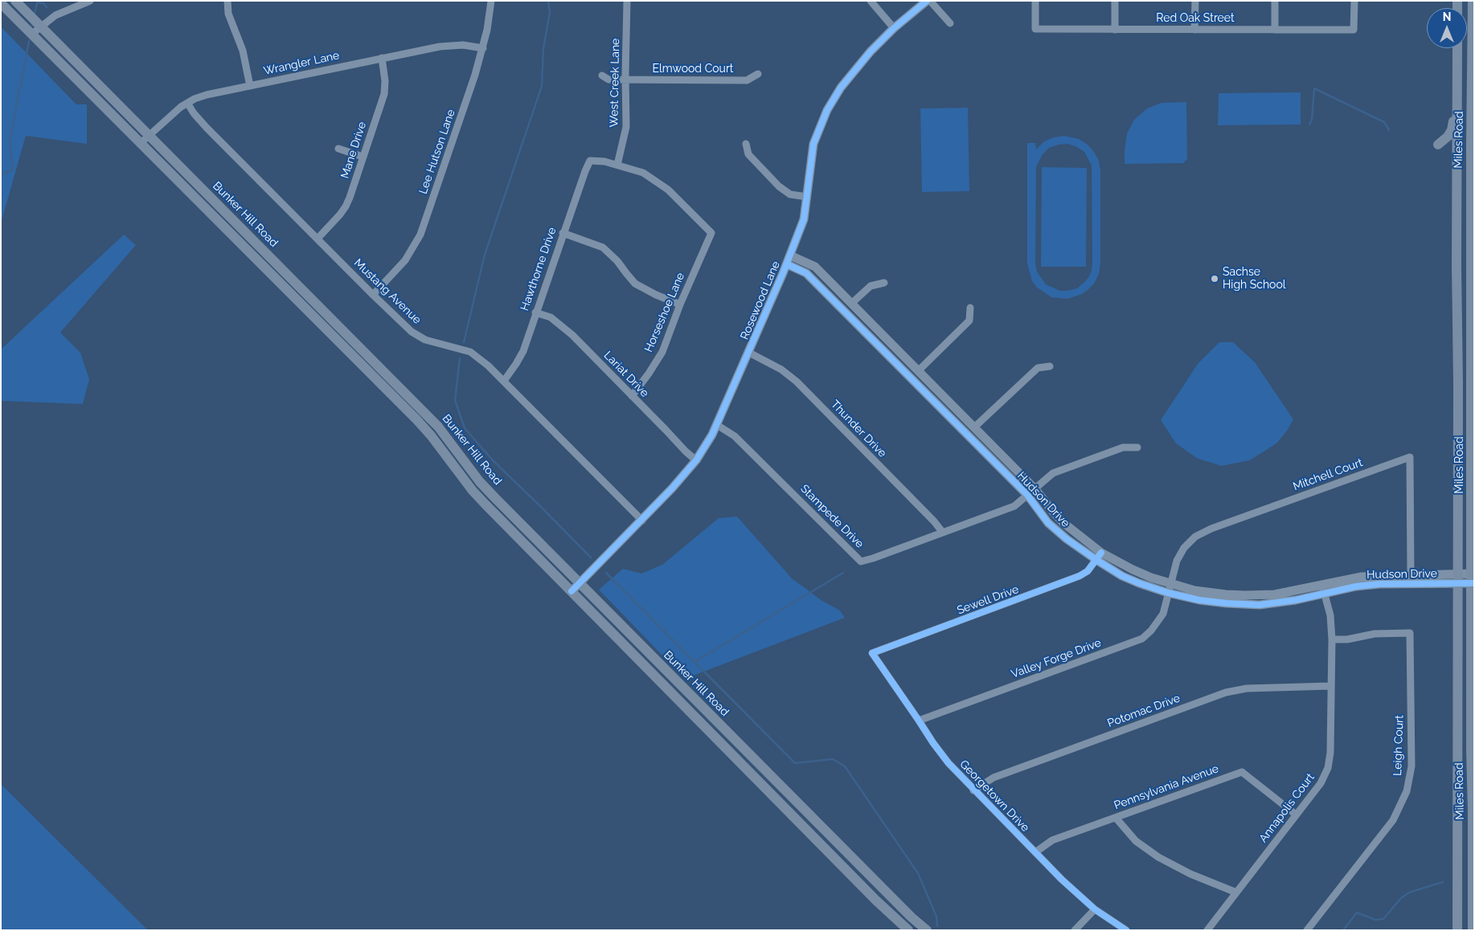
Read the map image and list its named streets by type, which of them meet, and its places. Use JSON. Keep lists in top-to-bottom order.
{
  "streets": {
    "main road": ["Miles Road", "Bunker Hill Road"],
    "street": [
      "Red Oak Street",
      "Wrangler Lane",
      "Elmwood Court",
      "West Creek Lane",
      "Mane Drive",
      "Lee Hutson Lane",
      "Hawthorne Drive",
      "Mustang Avenue",
      "Rosewood Lane",
      "Horseshoe Lane",
      "Lariat Drive",
      "Thunder Drive",
      "Mitchell Court",
      "Hudson Drive",
      "Stampede Drive",
      "Sewell Drive",
      "Valley Forge Drive",
      "Potomac Drive",
      "Leigh Court",
      "Pennsylvania Avenue",
      "Georgetown Drive",
      "Annapolis Court"
    ]
  },
  "crossings": [
    ["Wrangler Lane", "Mane Drive"],
    ["Wrangler Lane", "Lee Hutson Lane"],
    ["Wrangler Lane", "Bunker Hill Road"],
    ["Wrangler Lane", "Mustang Avenue"],
    ["Elmwood Court", "West Creek Lane"],
    ["West Creek Lane", "Hawthorne Drive"],
    ["West Creek Lane", "Horseshoe Lane"],
    ["Miles Road", "Hudson Drive"],
    ["Mane Drive", "Mustang Avenue"],
    ["Lee Hutson Lane", "Mustang Avenue"],
    ["Bunker Hill Road", "Rosewood Lane"],
    ["Hawthorne Drive", "Mustang Avenue"],
    ["Hawthorne Drive", "Horseshoe Lane"],
    ["Hawthorne Drive", "Lariat Drive"],
    ["Mustang Avenue", "Rosewood Lane"],
    ["Rosewood Lane", "Lariat Drive"],
    ["Rosewood Lane", "Thunder Drive"],
    ["Rosewood Lane", "Hudson Drive"],
    ["Rosewood Lane", "Stampede Drive"],
    ["Horseshoe Lane", "Lariat Drive"],
    ["Thunder Drive", "Stampede Drive"],
    ["Mitchell Court", "Hudson Drive"],
    ["Mitchell Court", "Valley Forge Drive"],
    ["Hudson Drive", "Stampede Drive"],
    ["Hudson Drive", "Sewell Drive"],
    ["Hudson Drive", "Valley Forge Drive"],
    ["Hudson Drive", "Annapolis Court"],
    ["Sewell Drive", "Georgetown Drive"],
    ["Valley Forge Drive", "Georgetown Drive"],
    ["Potomac Drive", "Georgetown Drive"],
    ["Potomac Drive", "Annapolis Court"],
    ["Leigh Court", "Annapolis Court"],
    ["Pennsylvania Avenue", "Georgetown Drive"],
    ["Pennsylvania Avenue", "Annapolis Court"]
  ],
  "places": ["Sachse High School"],
  "north": "top"
}
